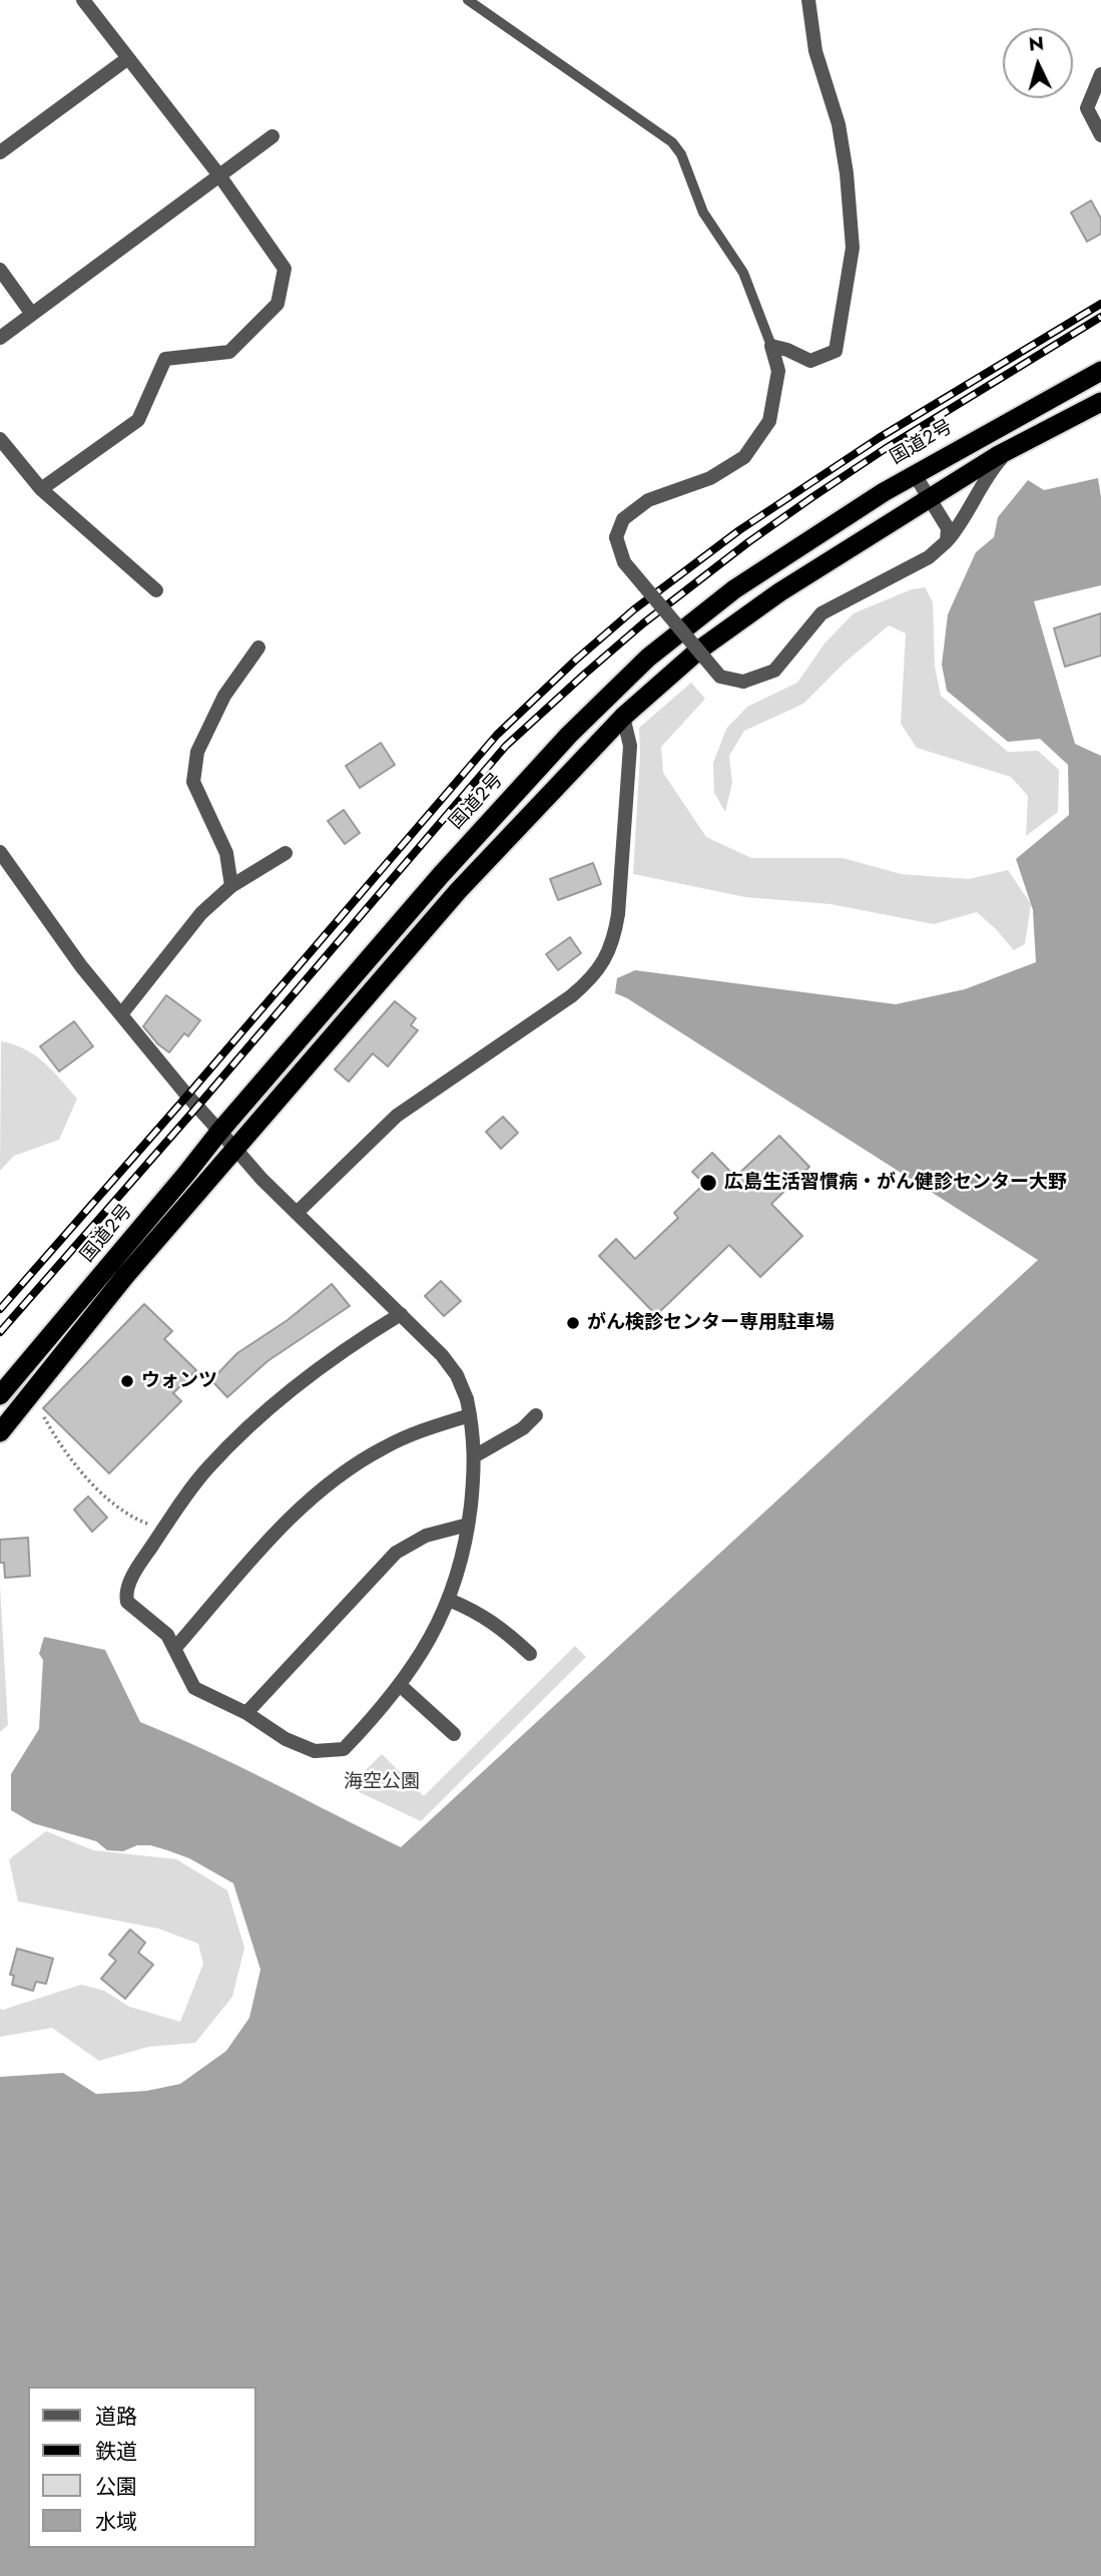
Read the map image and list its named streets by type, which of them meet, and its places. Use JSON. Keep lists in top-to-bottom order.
{
  "streets": {
    "highway": ["国道2号"]
  },
  "parks": ["海空公園"],
  "places": ["広島生活習慣病・がん健診センター大野", "がん検診センター専用駐車場", "ウォンツ"],
  "legend": [
    "道路",
    "鉄道",
    "公園",
    "水域"
  ],
  "north": "top"
}
